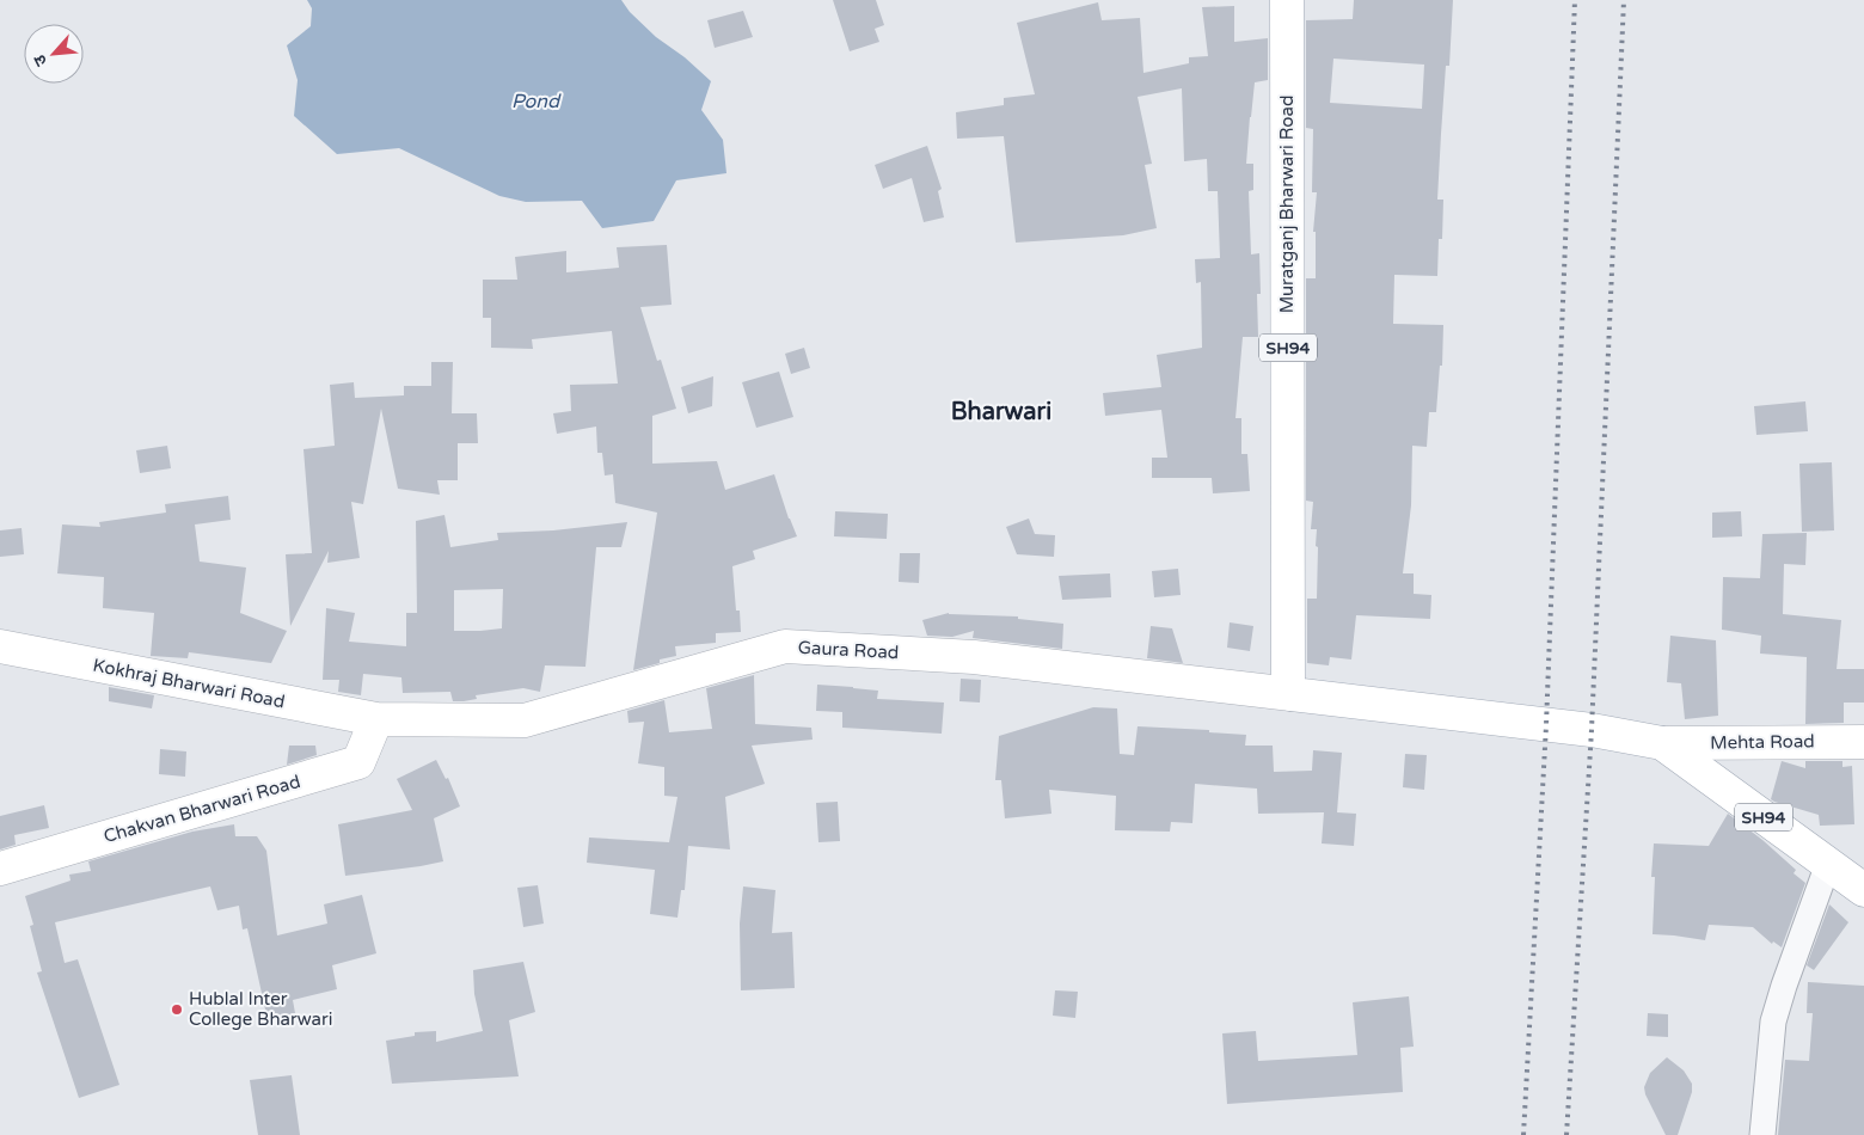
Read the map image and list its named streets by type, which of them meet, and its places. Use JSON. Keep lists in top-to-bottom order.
{
  "streets": {
    "street": [
      "Muratganj Bharwari Road",
      "SH94",
      "Gaura Road",
      "Kokhraj Bharwari Road",
      "Mehta Road",
      "Chakvan Bharwari Road"
    ]
  },
  "crossings": [
    ["Muratganj Bharwari Road", "SH94"],
    ["Muratganj Bharwari Road", "Gaura Road"],
    ["SH94", "Gaura Road"],
    ["SH94", "Mehta Road"],
    ["Gaura Road", "Kokhraj Bharwari Road"],
    ["Gaura Road", "Chakvan Bharwari Road"],
    ["Kokhraj Bharwari Road", "Chakvan Bharwari Road"]
  ],
  "districts": ["Bharwari"],
  "water": ["Pond"],
  "places": ["Hublal Inter College Bharwari"],
  "north": "bottom left"
}
